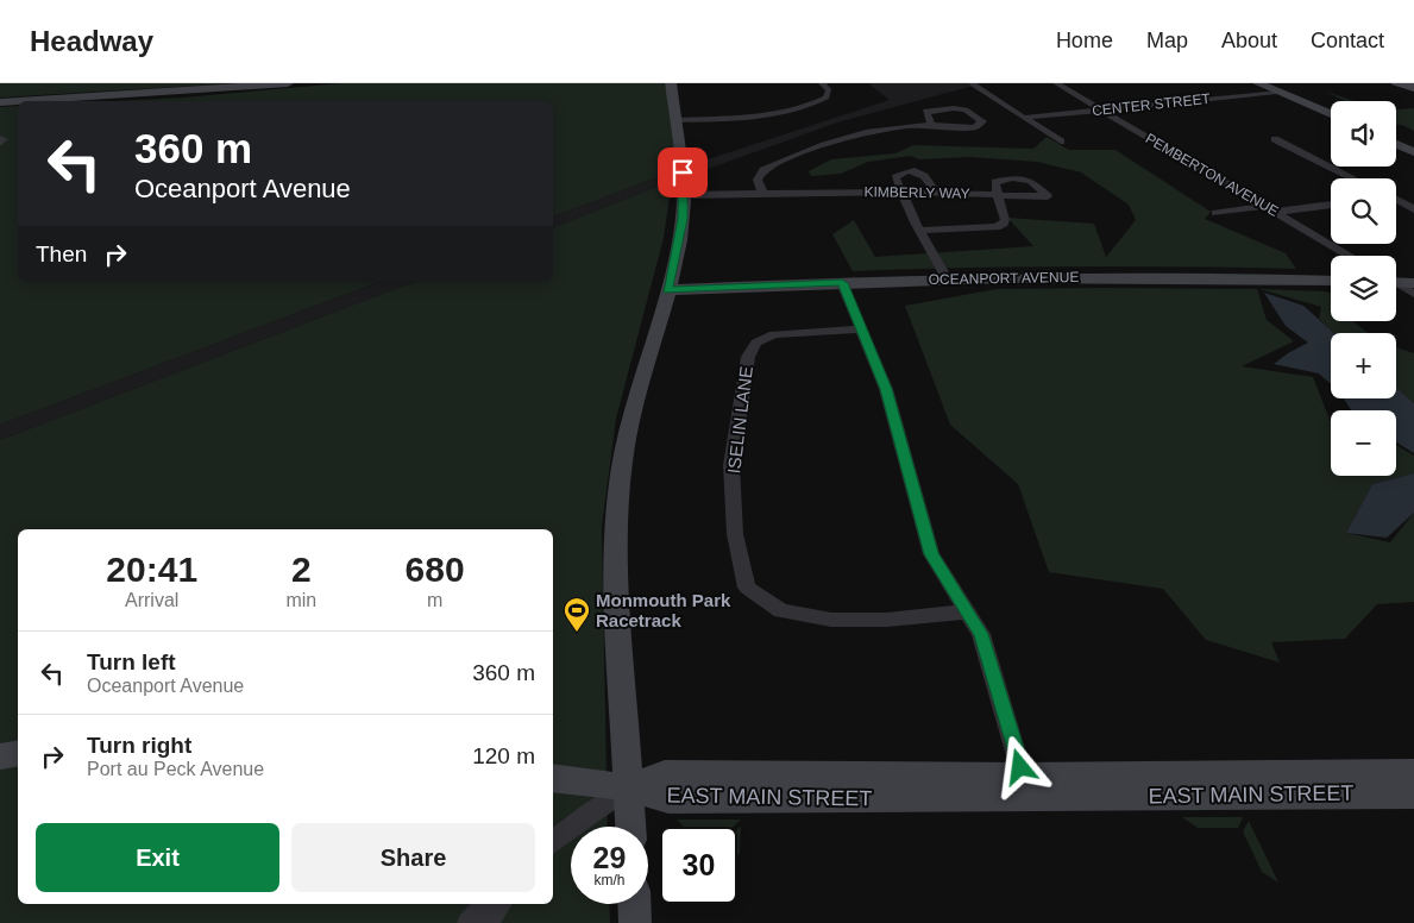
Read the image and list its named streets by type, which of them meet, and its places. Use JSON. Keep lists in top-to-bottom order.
{
  "streets": {
    "street": [
      "CENTER STREET",
      "PEMBERTON AVENUE",
      "KIMBERLY WAY",
      "OCEANPORT AVENUE",
      "ISELIN LANE",
      "EAST MAIN STREET"
    ]
  },
  "crossings": [
    ["CENTER STREET", "PEMBERTON AVENUE"]
  ],
  "places": {
    "sports": ["Monmouth Park Racetrack"]
  },
  "page": {
    "header": "Headway",
    "nav": [
      "Home",
      "Map",
      "About",
      "Contact"
    ],
    "map_buttons": ["+", "−"],
    "turn": ["360 m", "Oceanport Avenue"],
    "then": "Then",
    "eta": [
      "20:41",
      "Arrival",
      "2",
      "min",
      "680",
      "m"
    ],
    "list": [
      {
        "name": "Turn left",
        "note": "Oceanport Avenue",
        "value": "360 m"
      },
      {
        "name": "Turn right",
        "note": "Port au Peck Avenue",
        "value": "120 m"
      }
    ],
    "buttons": ["Exit", "Share"],
    "speed": "29 km/h",
    "limit": "30"
  }
}
